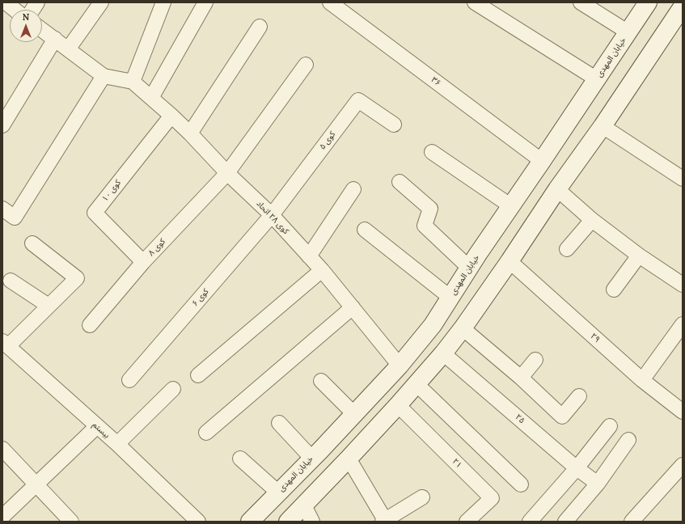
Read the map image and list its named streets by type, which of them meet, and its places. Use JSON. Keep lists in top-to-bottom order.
{
  "streets": {
    "street": [
      "خیابان المهدی",
      "۳۶",
      "کوی ۵",
      "کوی ۱۰",
      "کوی ۲۸ اتحاد",
      "کوی ۸",
      "کوی ۶",
      "۲۹",
      "۲۵",
      "بیستم",
      "۲۱"
    ]
  },
  "crossings": [
    ["خیابان المهدی", "۳۶"],
    ["خیابان المهدی", "کوی ۲۸ اتحاد"],
    ["کوی ۵", "کوی ۲۸ اتحاد"],
    ["کوی ۵", "کوی ۶"],
    ["کوی ۱۰", "کوی ۲۸ اتحاد"],
    ["کوی ۱۰", "کوی ۸"],
    ["کوی ۲۸ اتحاد", "کوی ۸"],
    ["کوی ۲۸ اتحاد", "کوی ۶"]
  ],
  "north": "top"
}
